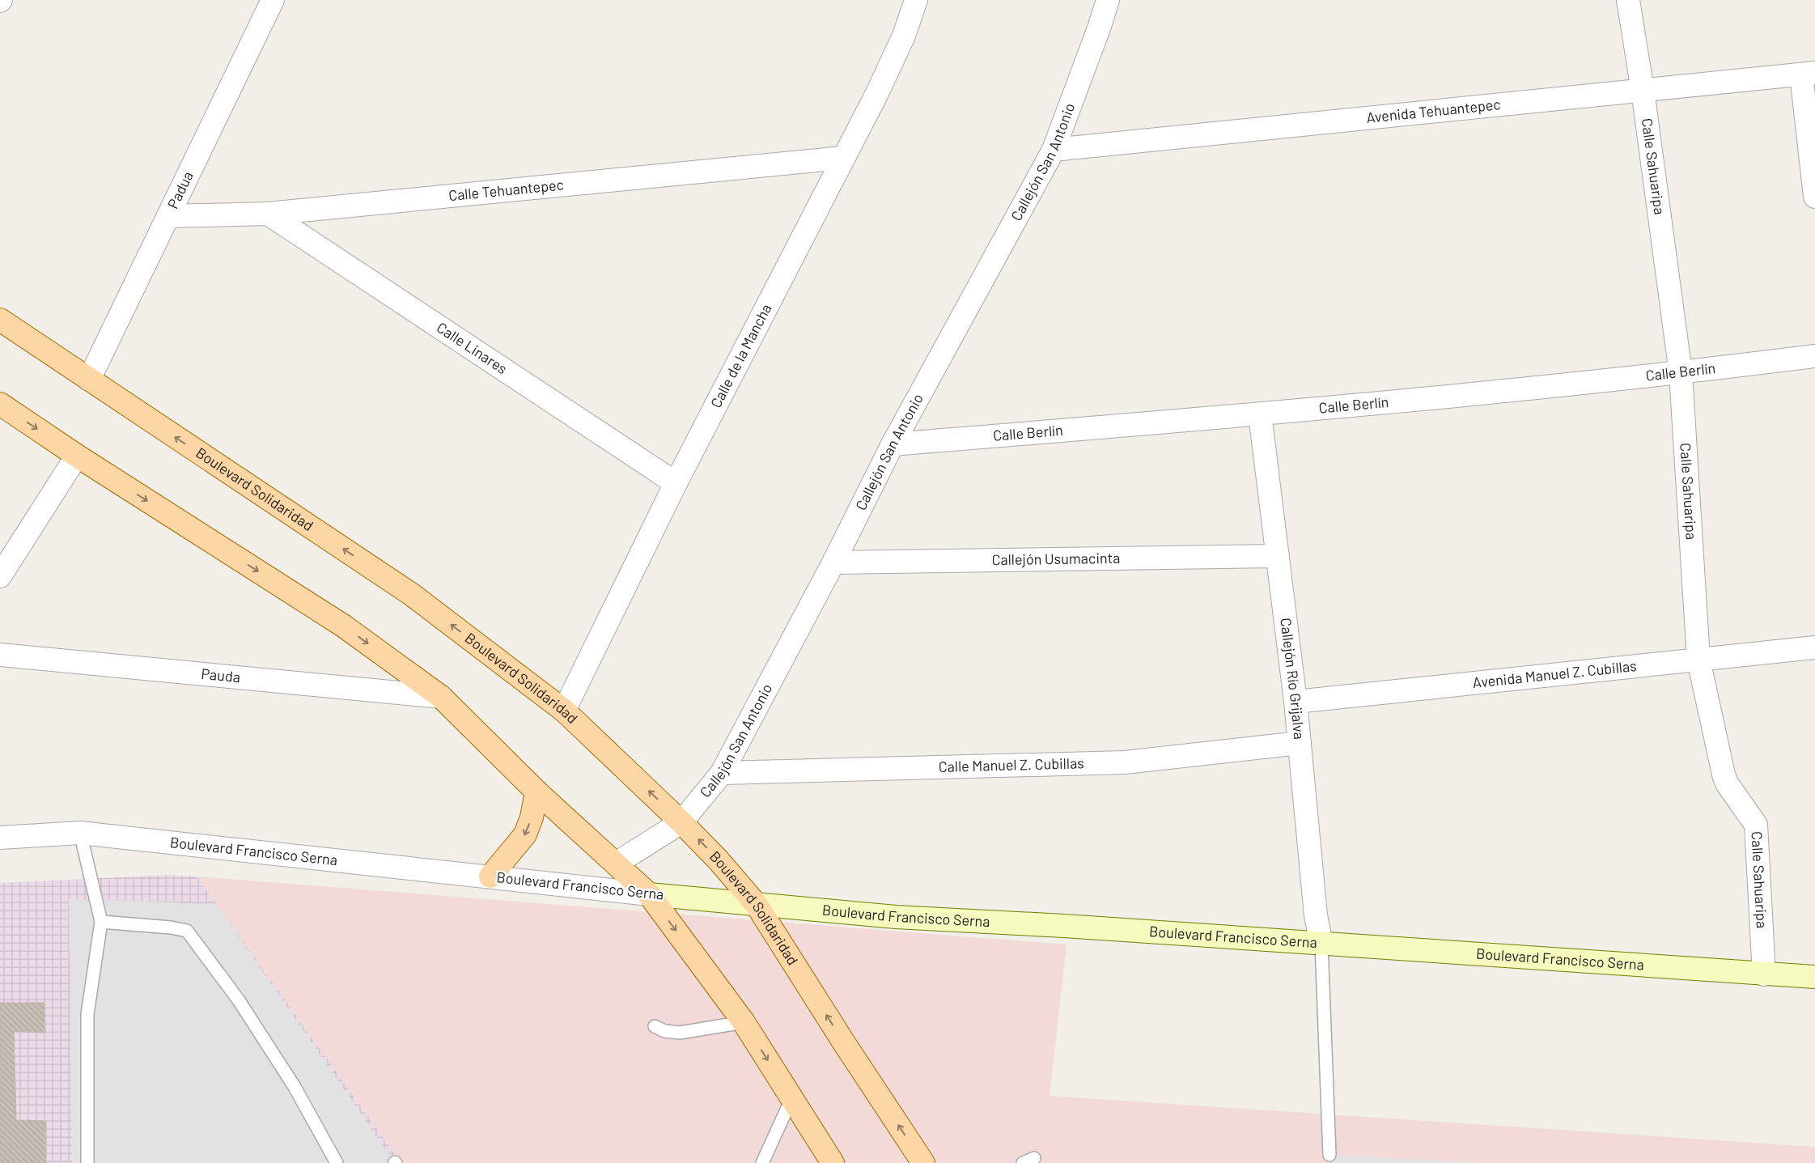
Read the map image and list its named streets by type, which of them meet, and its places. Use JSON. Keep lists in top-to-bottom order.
{
  "streets": {
    "main road": ["Boulevard Solidaridad", "Boulevard Francisco Serna"],
    "street": [
      "Avenida Tehuantepec",
      "Callejón San Antonio",
      "Calle Sahuaripa",
      "Padua",
      "Calle Tehuantepec",
      "Calle Linares",
      "Calle de la Mancha",
      "Calle Berlín",
      "Callejón Usumacinta",
      "Avenida Manuel Z. Cubillas",
      "Pauda",
      "Callejón Río Grijalva",
      "Calle Manuel Z. Cubillas"
    ]
  },
  "crossings": [
    ["Avenida Tehuantepec", "Callejón San Antonio"],
    ["Avenida Tehuantepec", "Calle Sahuaripa"],
    ["Callejón San Antonio", "Calle Berlín"],
    ["Callejón San Antonio", "Boulevard Solidaridad"],
    ["Callejón San Antonio", "Callejón Usumacinta"],
    ["Callejón San Antonio", "Calle Manuel Z. Cubillas"],
    ["Calle Sahuaripa", "Calle Berlín"],
    ["Calle Sahuaripa", "Avenida Manuel Z. Cubillas"],
    ["Calle Sahuaripa", "Boulevard Francisco Serna"],
    ["Padua", "Calle Tehuantepec"],
    ["Padua", "Boulevard Solidaridad"],
    ["Calle Tehuantepec", "Calle Linares"],
    ["Calle Tehuantepec", "Calle de la Mancha"],
    ["Calle Linares", "Calle de la Mancha"],
    ["Calle de la Mancha", "Boulevard Solidaridad"],
    ["Calle Berlín", "Callejón Río Grijalva"],
    ["Boulevard Solidaridad", "Boulevard Francisco Serna"],
    ["Callejón Usumacinta", "Callejón Río Grijalva"],
    ["Avenida Manuel Z. Cubillas", "Callejón Río Grijalva"],
    ["Callejón Río Grijalva", "Calle Manuel Z. Cubillas"],
    ["Callejón Río Grijalva", "Boulevard Francisco Serna"]
  ]
}
